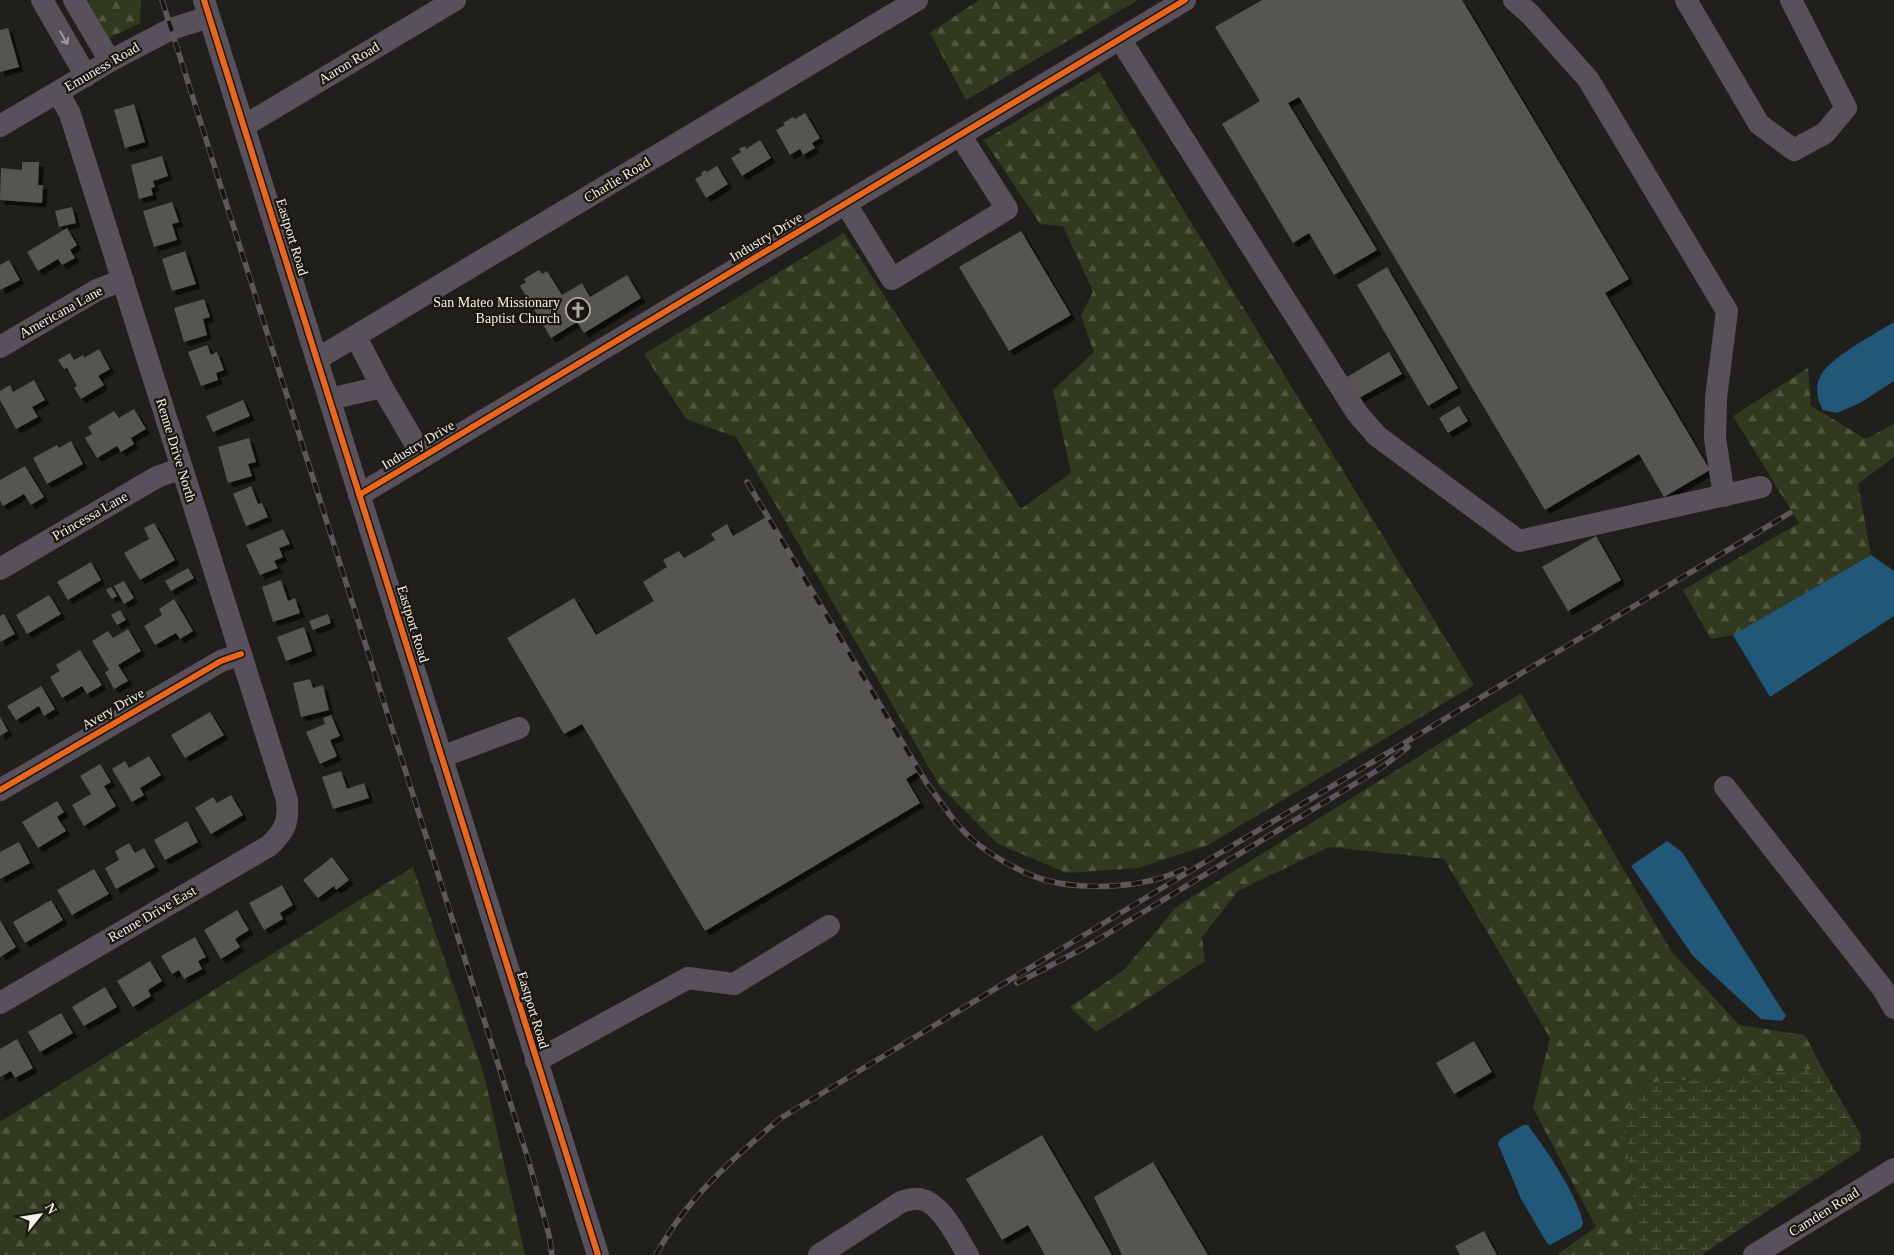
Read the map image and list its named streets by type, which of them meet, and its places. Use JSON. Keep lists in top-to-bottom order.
{
  "streets": {
    "street": [
      "Aaron Road",
      "Emuness Road",
      "Charlie Road",
      "Eastport Road",
      "Industry Drive",
      "Americana Lane",
      "Renne Drive North",
      "Princessa Lane",
      "Avery Drive",
      "Renne Drive East",
      "Camden Road"
    ]
  },
  "crossings": [
    ["Aaron Road", "Eastport Road"],
    ["Emuness Road", "Eastport Road"],
    ["Emuness Road", "Renne Drive North"],
    ["Charlie Road", "Eastport Road"],
    ["Eastport Road", "Industry Drive"],
    ["Americana Lane", "Renne Drive North"],
    ["Renne Drive North", "Princessa Lane"],
    ["Renne Drive North", "Avery Drive"],
    ["Renne Drive North", "Renne Drive East"]
  ],
  "places": {
    "church": ["San Mateo Missionary Baptist Church"]
  },
  "north": "top right"
}
